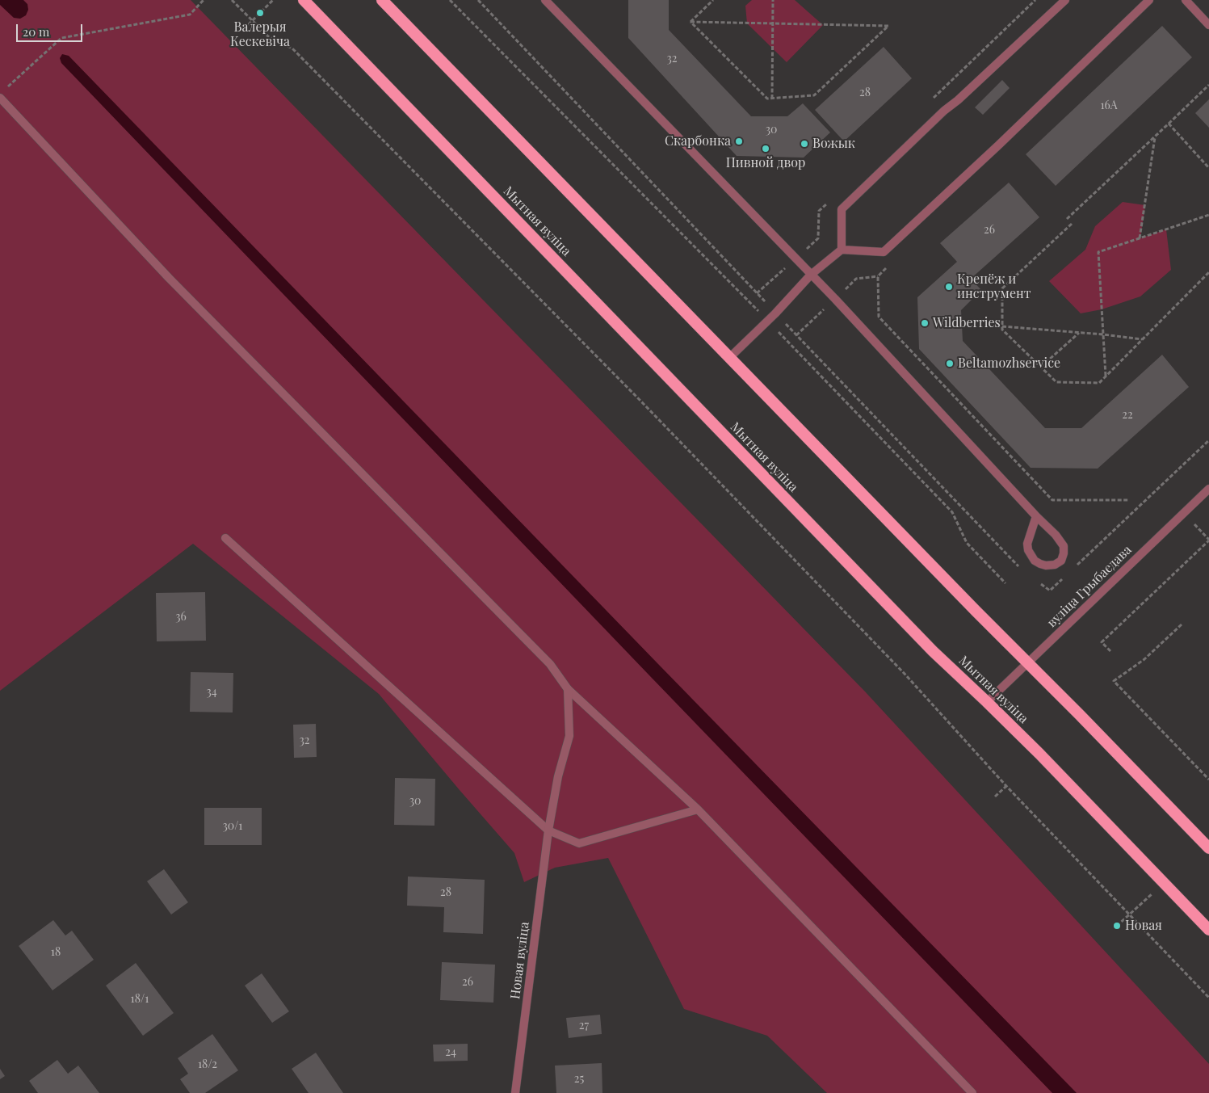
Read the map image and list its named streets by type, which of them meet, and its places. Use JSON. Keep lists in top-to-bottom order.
{
  "streets": {
    "highway": ["Мытная вуліца"],
    "street": ["вуліца Грыбаедава", "Новая вуліца"]
  },
  "crossings": [
    ["Мытная вуліца", "вуліца Грыбаедава"]
  ],
  "places": [
    "Валерыя Кескевіча",
    "Скарбонка",
    "Вожык",
    "Пивной двор",
    "Крепёж и инструмент",
    "Wildberries",
    "Beltamozhservice",
    "Новая"
  ],
  "house_numbers": [
    "32",
    "28",
    "16А",
    "30",
    "26",
    "22",
    "36",
    "34",
    "32",
    "30",
    "30/1",
    "28",
    "18",
    "26",
    "18/1",
    "27",
    "24",
    "18/2",
    "25"
  ],
  "scale_bar": "20 m"
}
